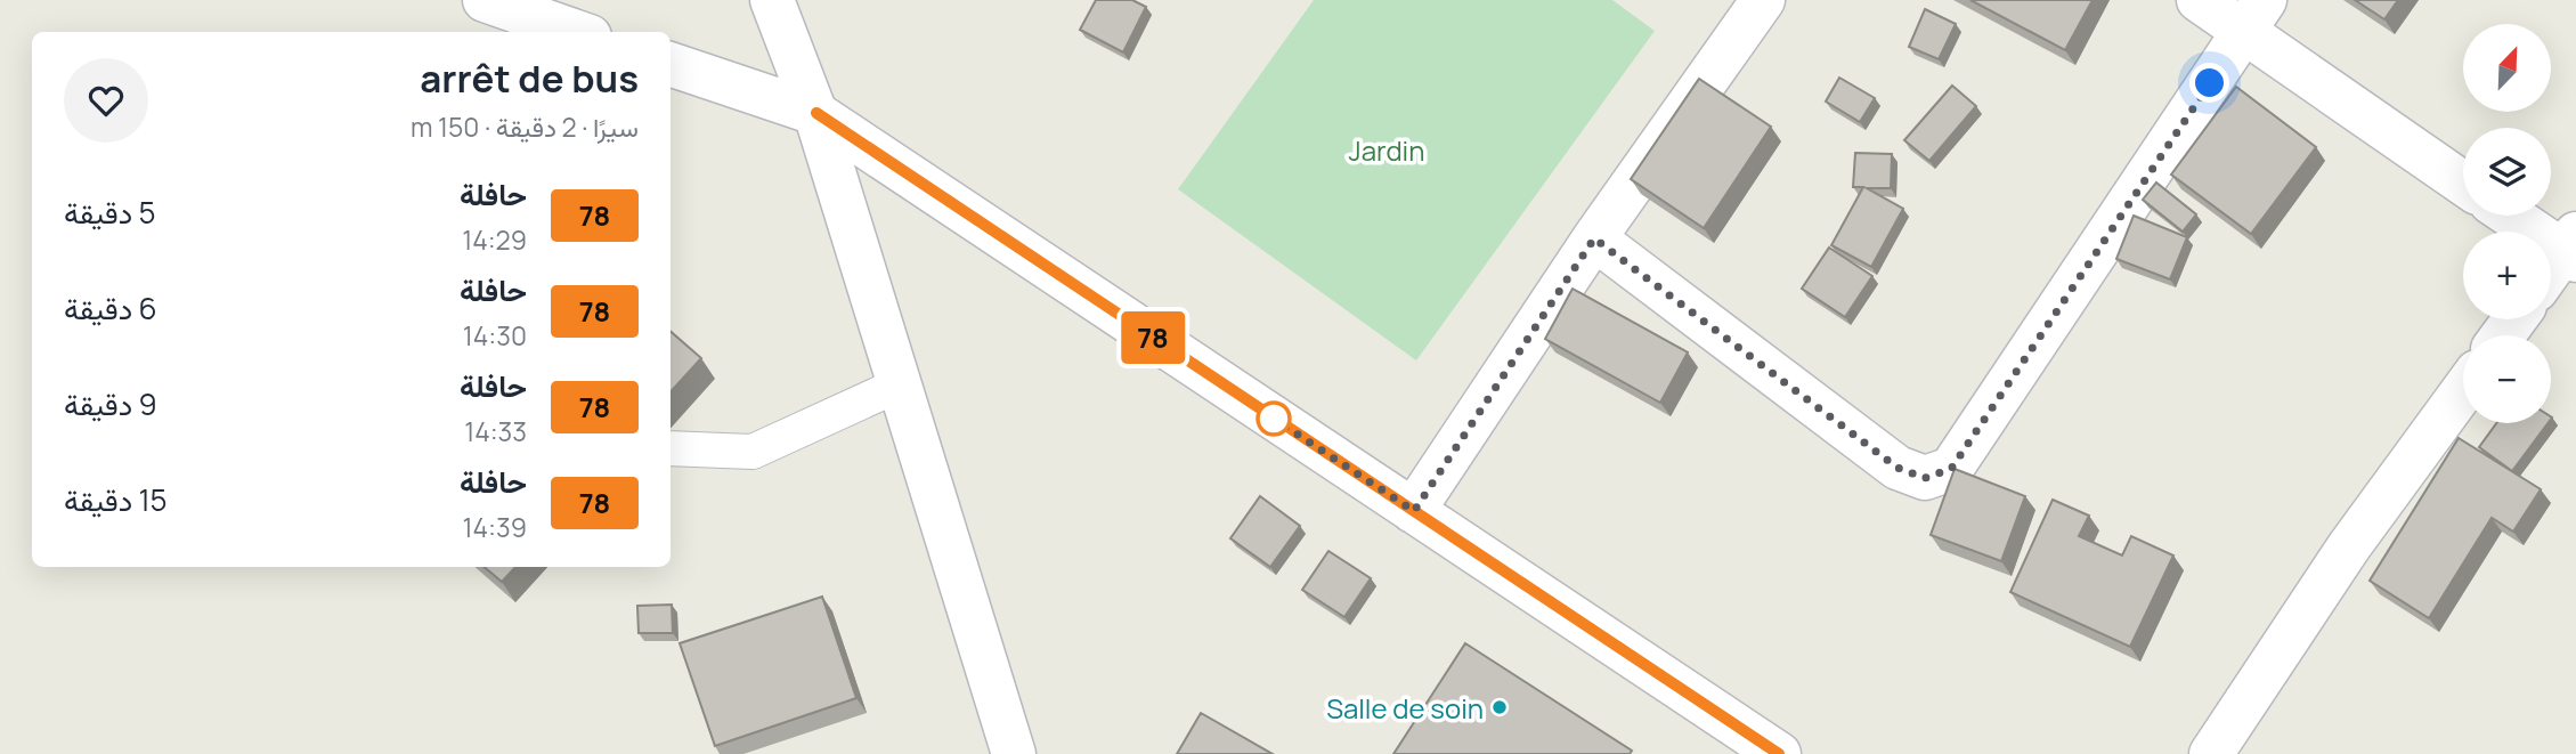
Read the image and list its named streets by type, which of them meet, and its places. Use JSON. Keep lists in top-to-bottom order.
{
  "parks": ["Jardin"],
  "places": ["Salle de soin"],
  "lines": ["bus line 78"],
  "north": "top right",
  "page": {
    "on_map": "78",
    "map_buttons": ["+", "−"],
    "heading": ["arrêt de bus", "سيرًا · 2 دقيقة · 150 m"],
    "list": [
      {
        "mark": "78",
        "name": "حافلة",
        "note": "14:29",
        "value": "5 دقيقة"
      },
      {
        "mark": "78",
        "name": "حافلة",
        "note": "14:30",
        "value": "6 دقيقة"
      },
      {
        "mark": "78",
        "name": "حافلة",
        "note": "14:33",
        "value": "9 دقيقة"
      },
      {
        "mark": "78",
        "name": "حافلة",
        "note": "14:39",
        "value": "15 دقيقة"
      }
    ]
  }
}
